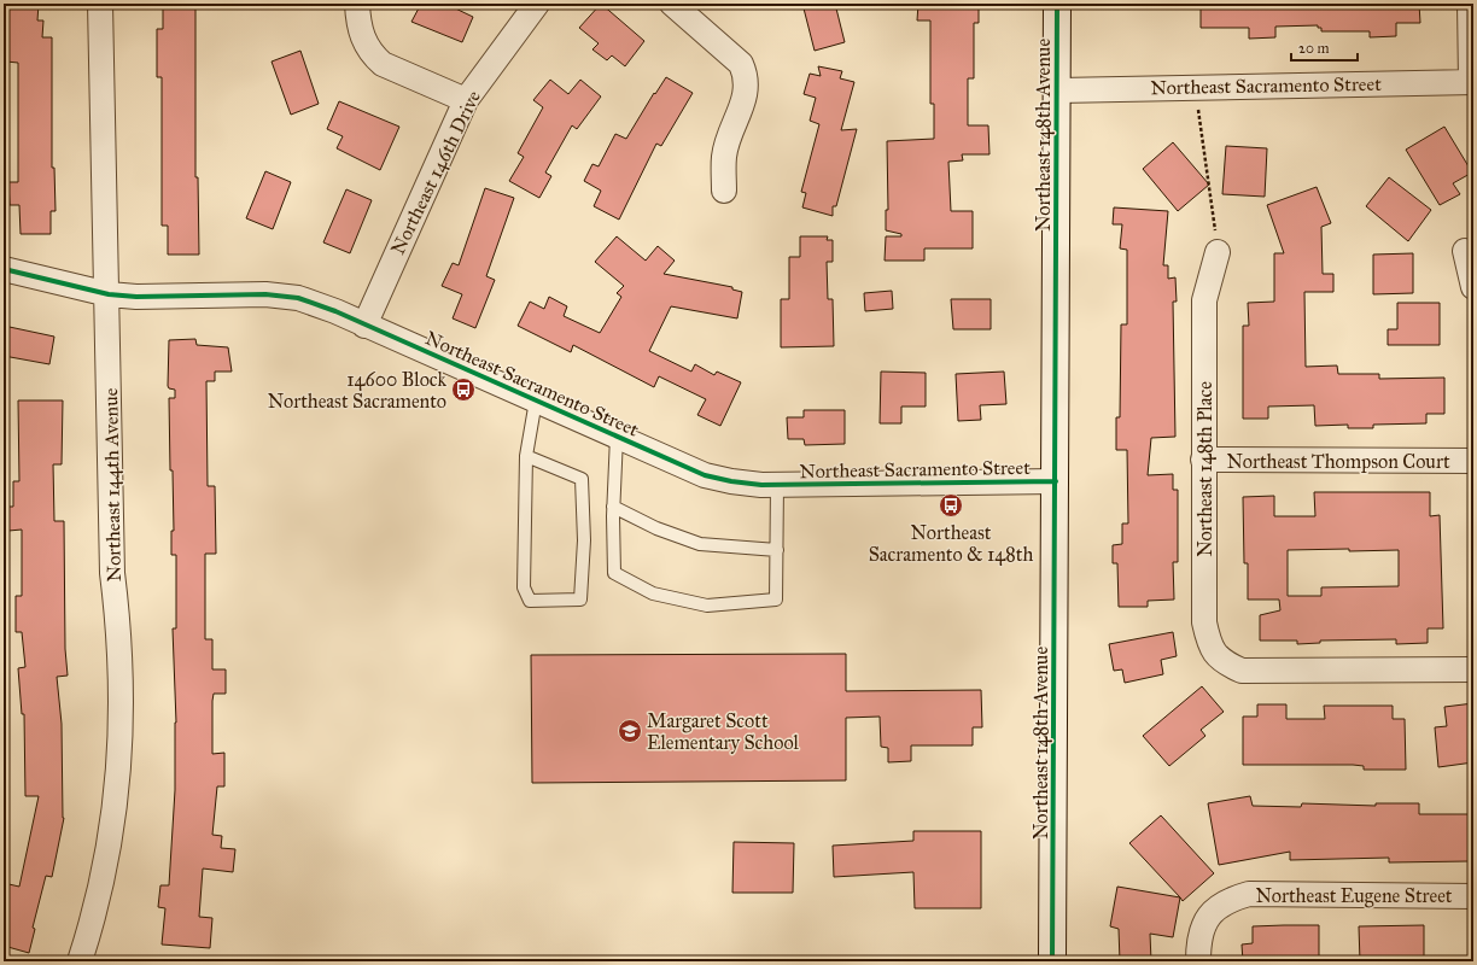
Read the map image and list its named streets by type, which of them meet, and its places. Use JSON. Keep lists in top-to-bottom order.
{
  "streets": {
    "main road": ["Northeast 148th Avenue"],
    "street": [
      "Northeast Sacramento Street",
      "Northeast 146th Drive",
      "Northeast Thompson Court",
      "Northeast 148th Place",
      "Northeast 144th Avenue",
      "Northeast Eugene Street"
    ]
  },
  "crossings": [
    ["Northeast Sacramento Street", "Northeast 148th Avenue"],
    ["Northeast Sacramento Street", "Northeast 146th Drive"],
    ["Northeast Sacramento Street", "Northeast 144th Avenue"],
    ["Northeast Thompson Court", "Northeast 148th Place"]
  ],
  "places": {
    "bus stop": ["14600 Block Northeast Sacramento", "Northeast Sacramento & 148th"],
    "school or university": ["Margaret Scott Elementary School"]
  },
  "scale_bar": "20 m"
}
